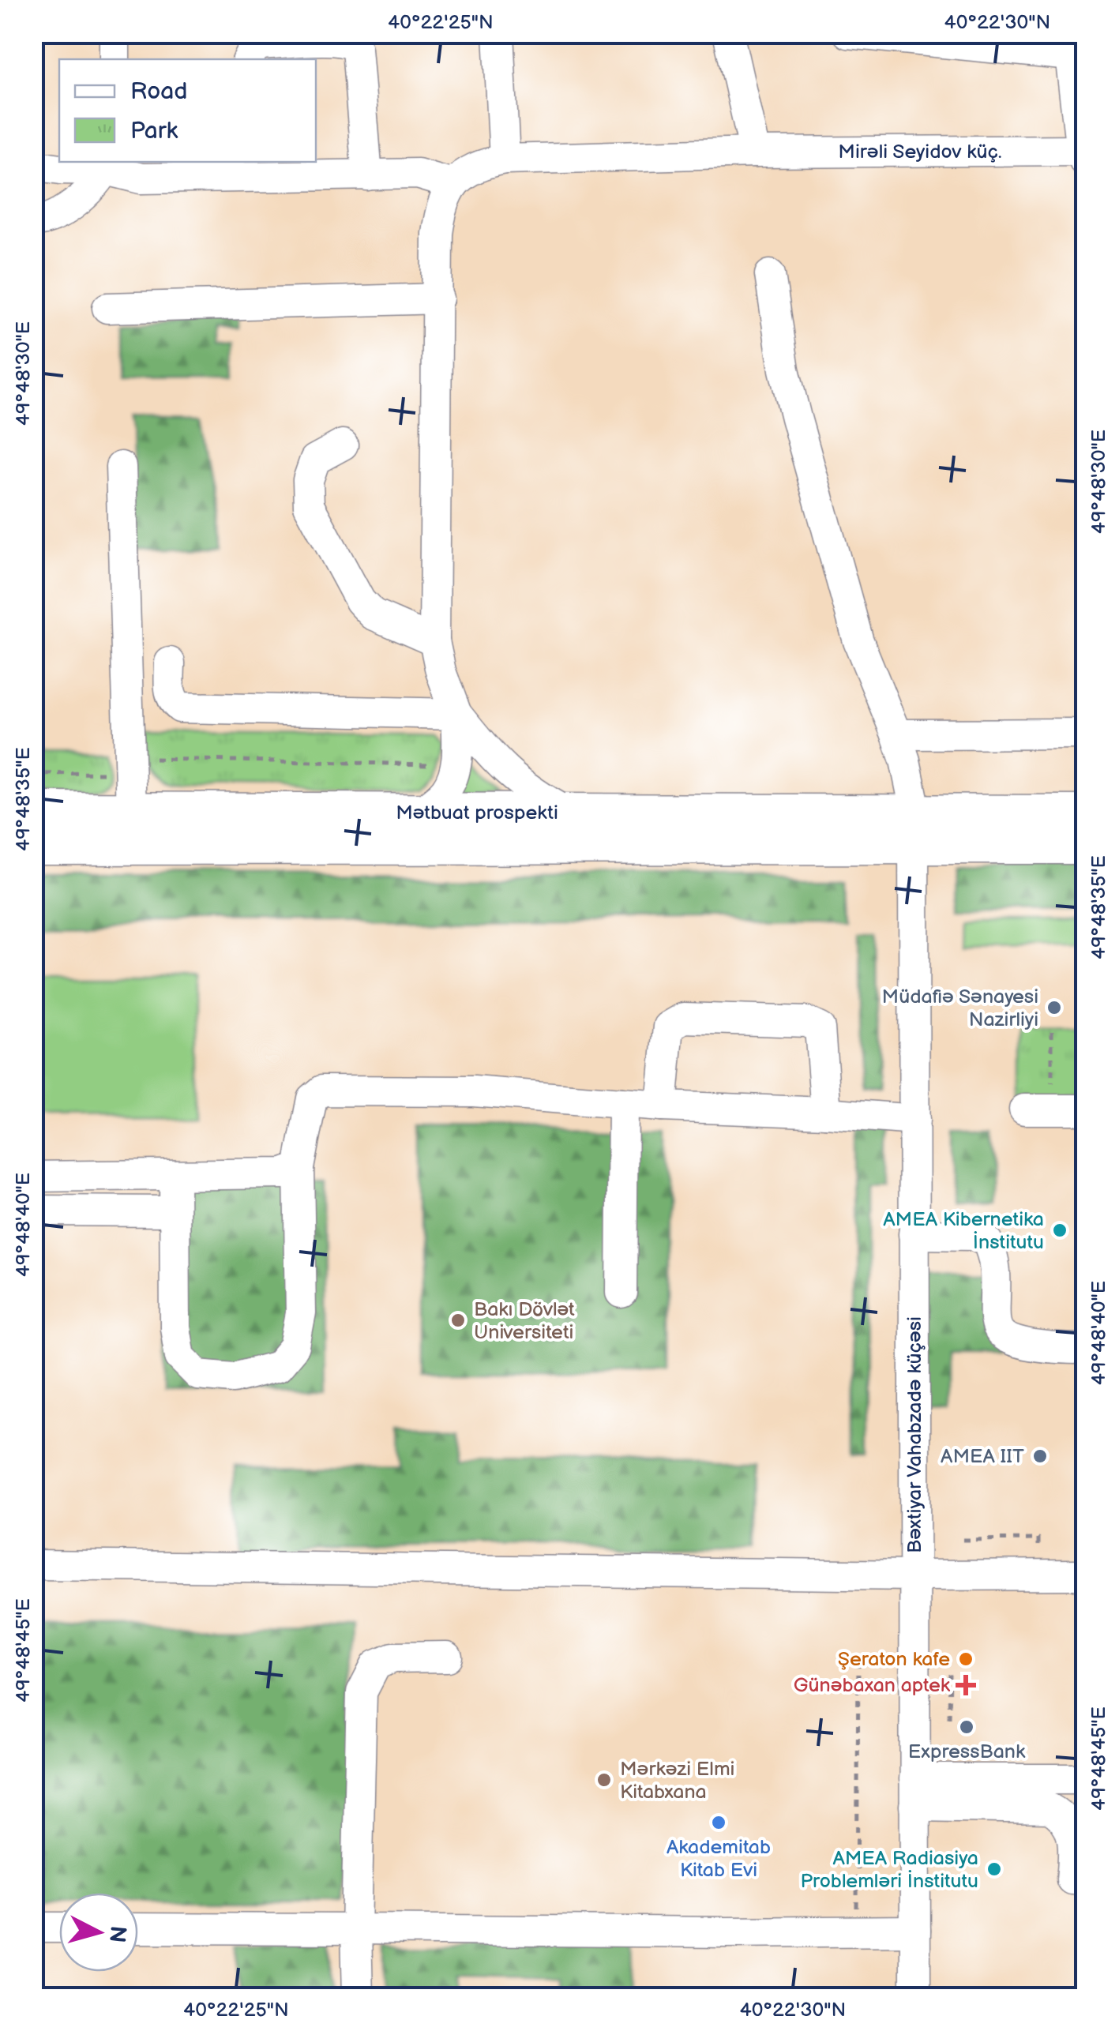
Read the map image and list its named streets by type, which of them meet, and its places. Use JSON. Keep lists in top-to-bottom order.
{
  "streets": {
    "main road": ["Mətbuat prospekti"],
    "street": ["Mirəli Seyidov küç.", "Bəxtiyar Vahabzadə küçəsi"]
  },
  "places": {
    "other": [
      "Müdafiə Sənayesi Nazirliyi",
      "AMEA Kibernetika İnstitutu",
      "Bakı Dövlət Universiteti",
      "AMEA IIT",
      "Şeraton kafe",
      "ExpressBank",
      "Mərkəzi Elmi Kitabxana",
      "Akademitab Kitab Evi",
      "AMEA Radiasiya Problemləri İnstitutu"
    ],
    "health": ["Günəbaxan aptek"]
  },
  "legend": ["Road", "Park"],
  "north": "right",
  "coordinates": [
    "40°22'25\"N",
    "40°22'30\"N",
    "49°48'30\"E",
    "49°48'35\"E",
    "49°48'40\"E",
    "49°48'45\"E"
  ]
}
